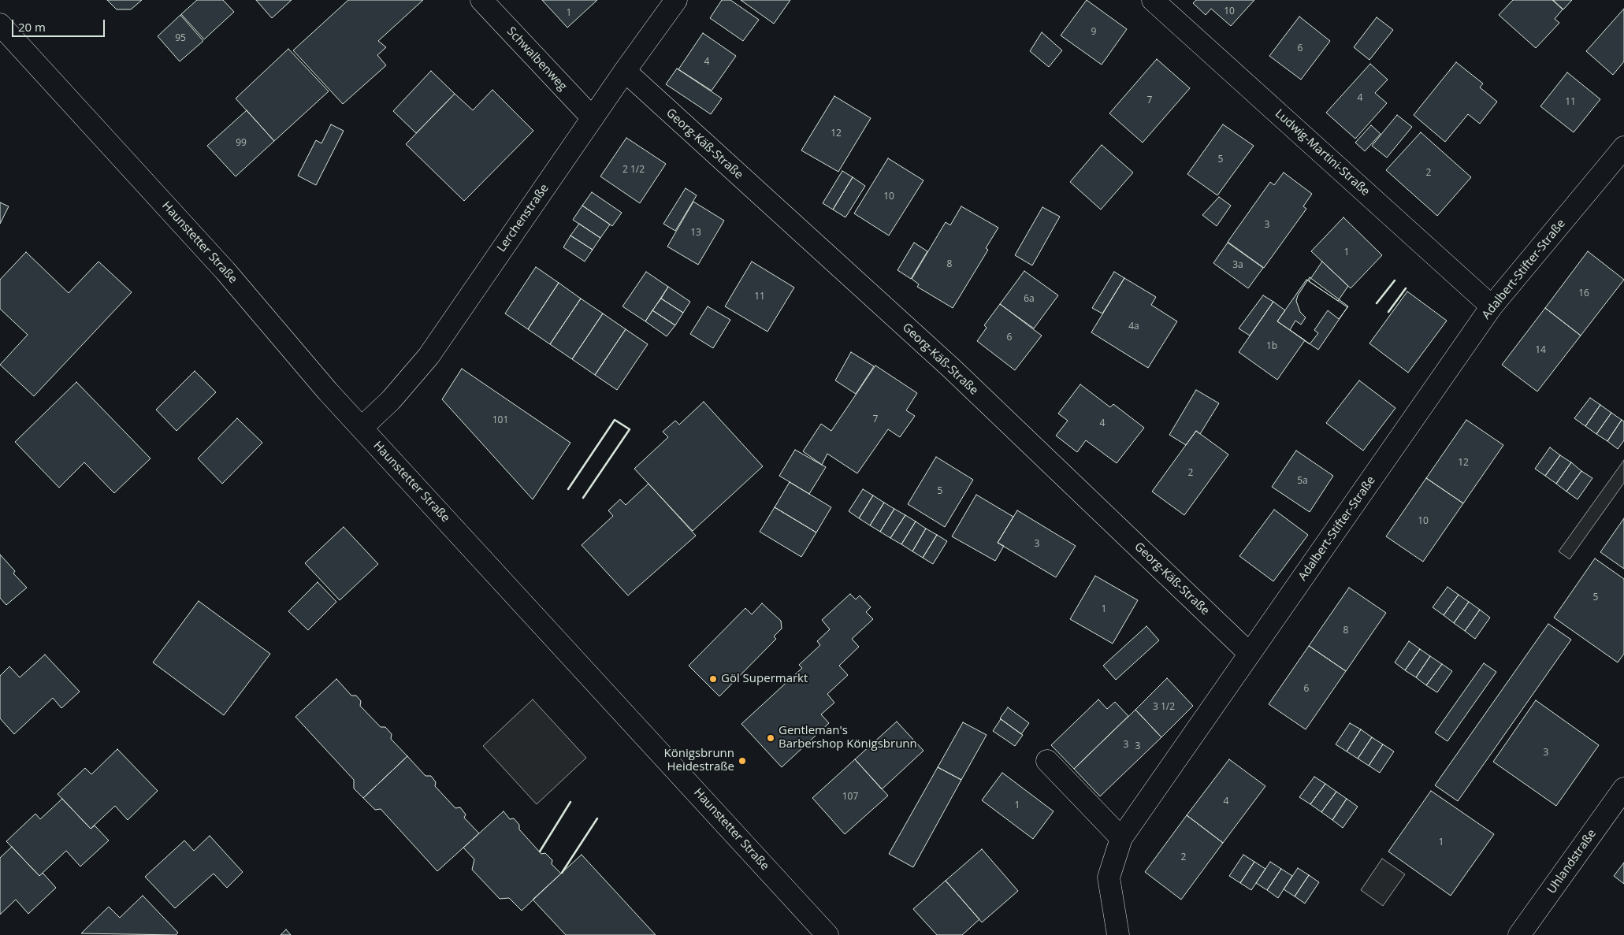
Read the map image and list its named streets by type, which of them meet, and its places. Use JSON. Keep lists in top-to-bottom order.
{
  "streets": {
    "street": [
      "Schwalbenweg",
      "Georg-Käß-Straße",
      "Ludwig-Martini-Straße",
      "Lerchenstraße",
      "Haunstetter Straße",
      "Adalbert-Stifter-Straße",
      "Uhlandstraße"
    ]
  },
  "crossings": [
    ["Schwalbenweg", "Lerchenstraße"],
    ["Georg-Käß-Straße", "Lerchenstraße"],
    ["Georg-Käß-Straße", "Adalbert-Stifter-Straße"],
    ["Ludwig-Martini-Straße", "Adalbert-Stifter-Straße"],
    ["Lerchenstraße", "Haunstetter Straße"]
  ],
  "places": ["Göl Supermarkt", "Gentleman's Barbershop Königsbrunn", "Königsbrunn Heidestraße"],
  "house_numbers": [
    "10",
    "1",
    "9",
    "95",
    "6",
    "4",
    "4",
    "7",
    "11",
    "12",
    "99",
    "5",
    "2 1/2",
    "2",
    "10",
    "3",
    "13",
    "1",
    "8",
    "3a",
    "16",
    "11",
    "6a",
    "4a",
    "6",
    "1b",
    "14",
    "7",
    "101",
    "4",
    "12",
    "2",
    "5a",
    "5",
    "10",
    "3",
    "5",
    "1",
    "8",
    "6",
    "3 1/2",
    "3",
    "3",
    "3",
    "107",
    "4",
    "1",
    "1",
    "2"
  ],
  "scale_bar": "20 m"
}
